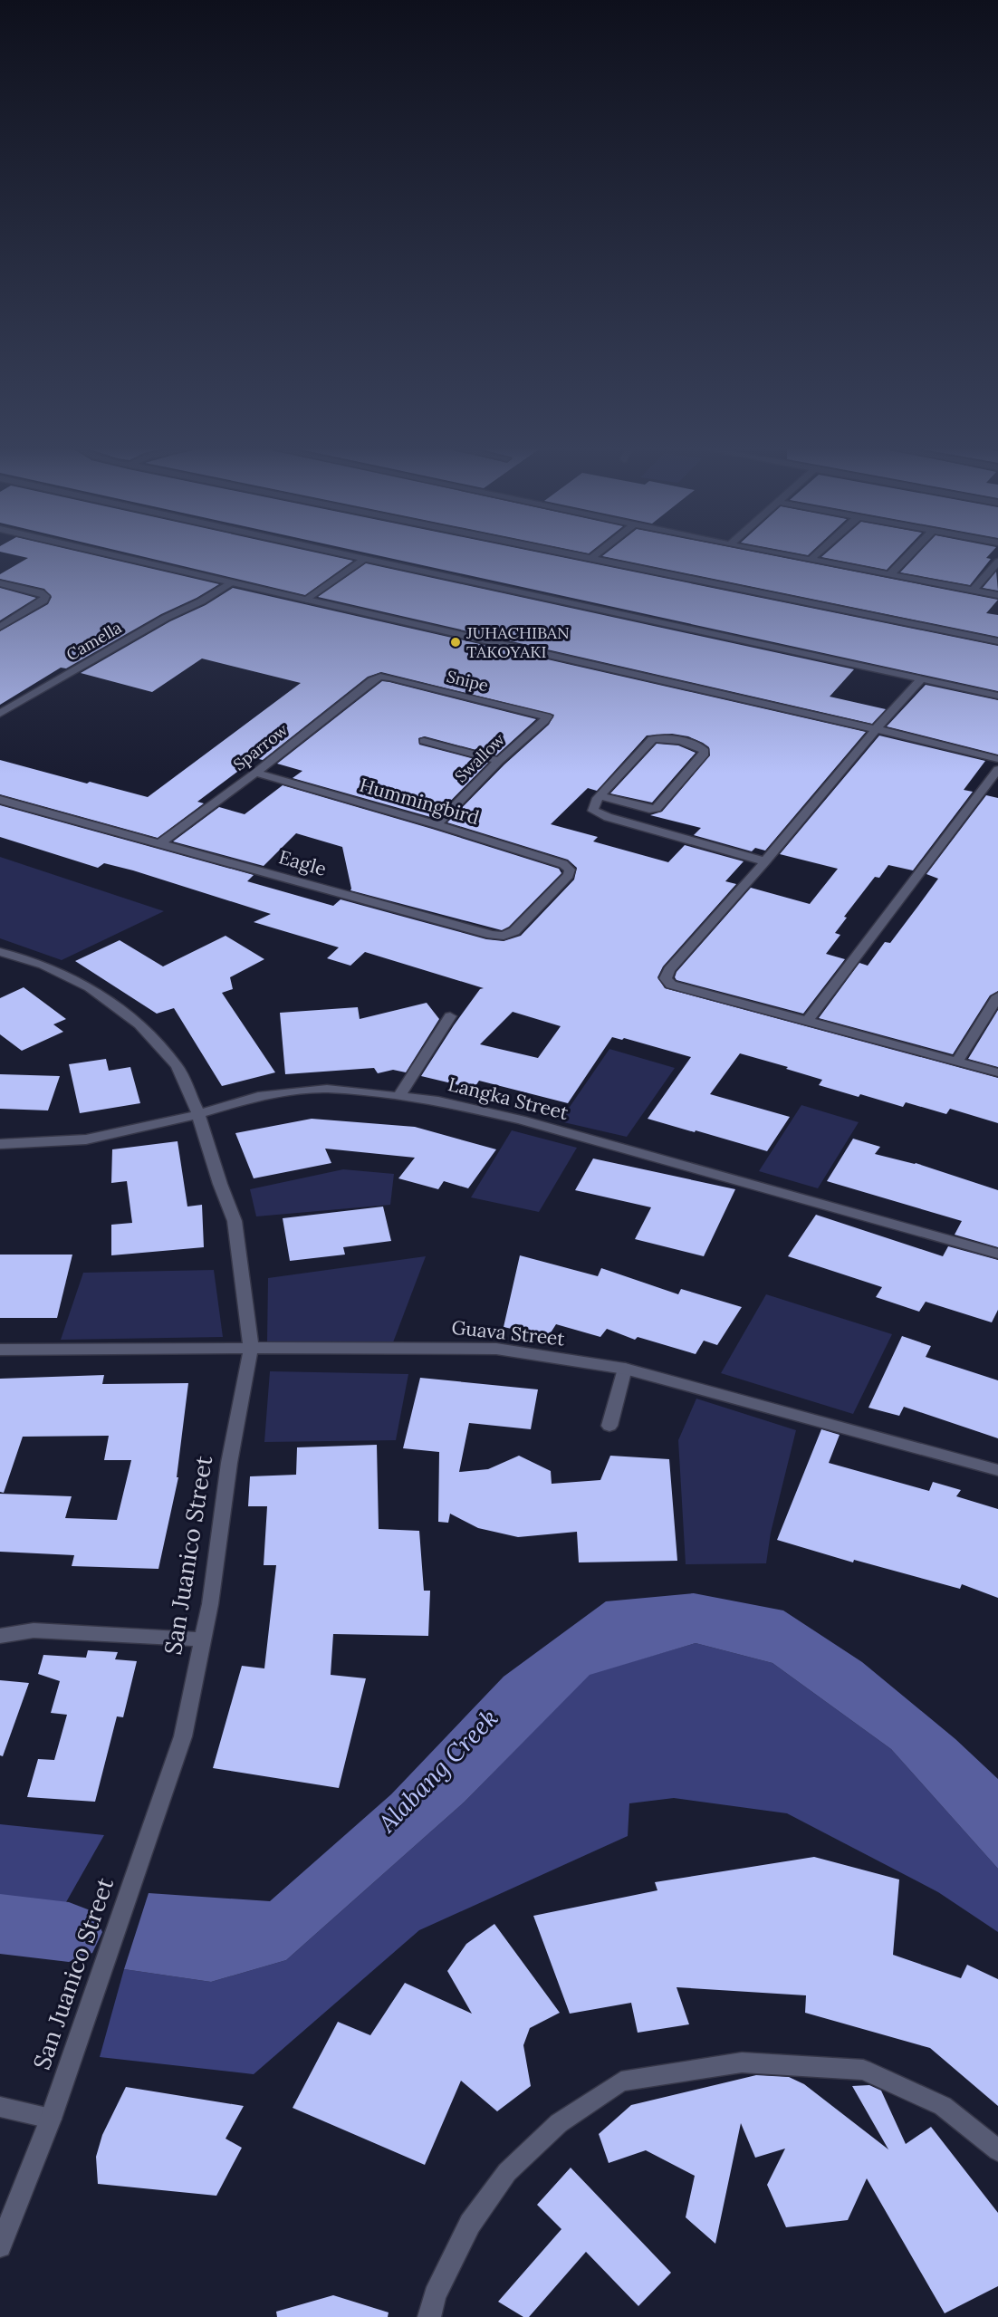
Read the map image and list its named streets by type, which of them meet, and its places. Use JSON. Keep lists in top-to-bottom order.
{
  "streets": {
    "street": [
      "Camella",
      "Snipe",
      "Sparrow",
      "Swallow",
      "Hummingbird",
      "Eagle",
      "Langka Street",
      "Guava Street",
      "San Juanico Street"
    ]
  },
  "crossings": [
    ["Snipe", "Sparrow"],
    ["Snipe", "Swallow"],
    ["Sparrow", "Hummingbird"],
    ["Sparrow", "Eagle"],
    ["Swallow", "Hummingbird"],
    ["Hummingbird", "Eagle"],
    ["Langka Street", "San Juanico Street"],
    ["Guava Street", "San Juanico Street"]
  ],
  "water": ["Alabang Creek"],
  "places": ["JUHACHIBAN TAKOYAKI"]
}
